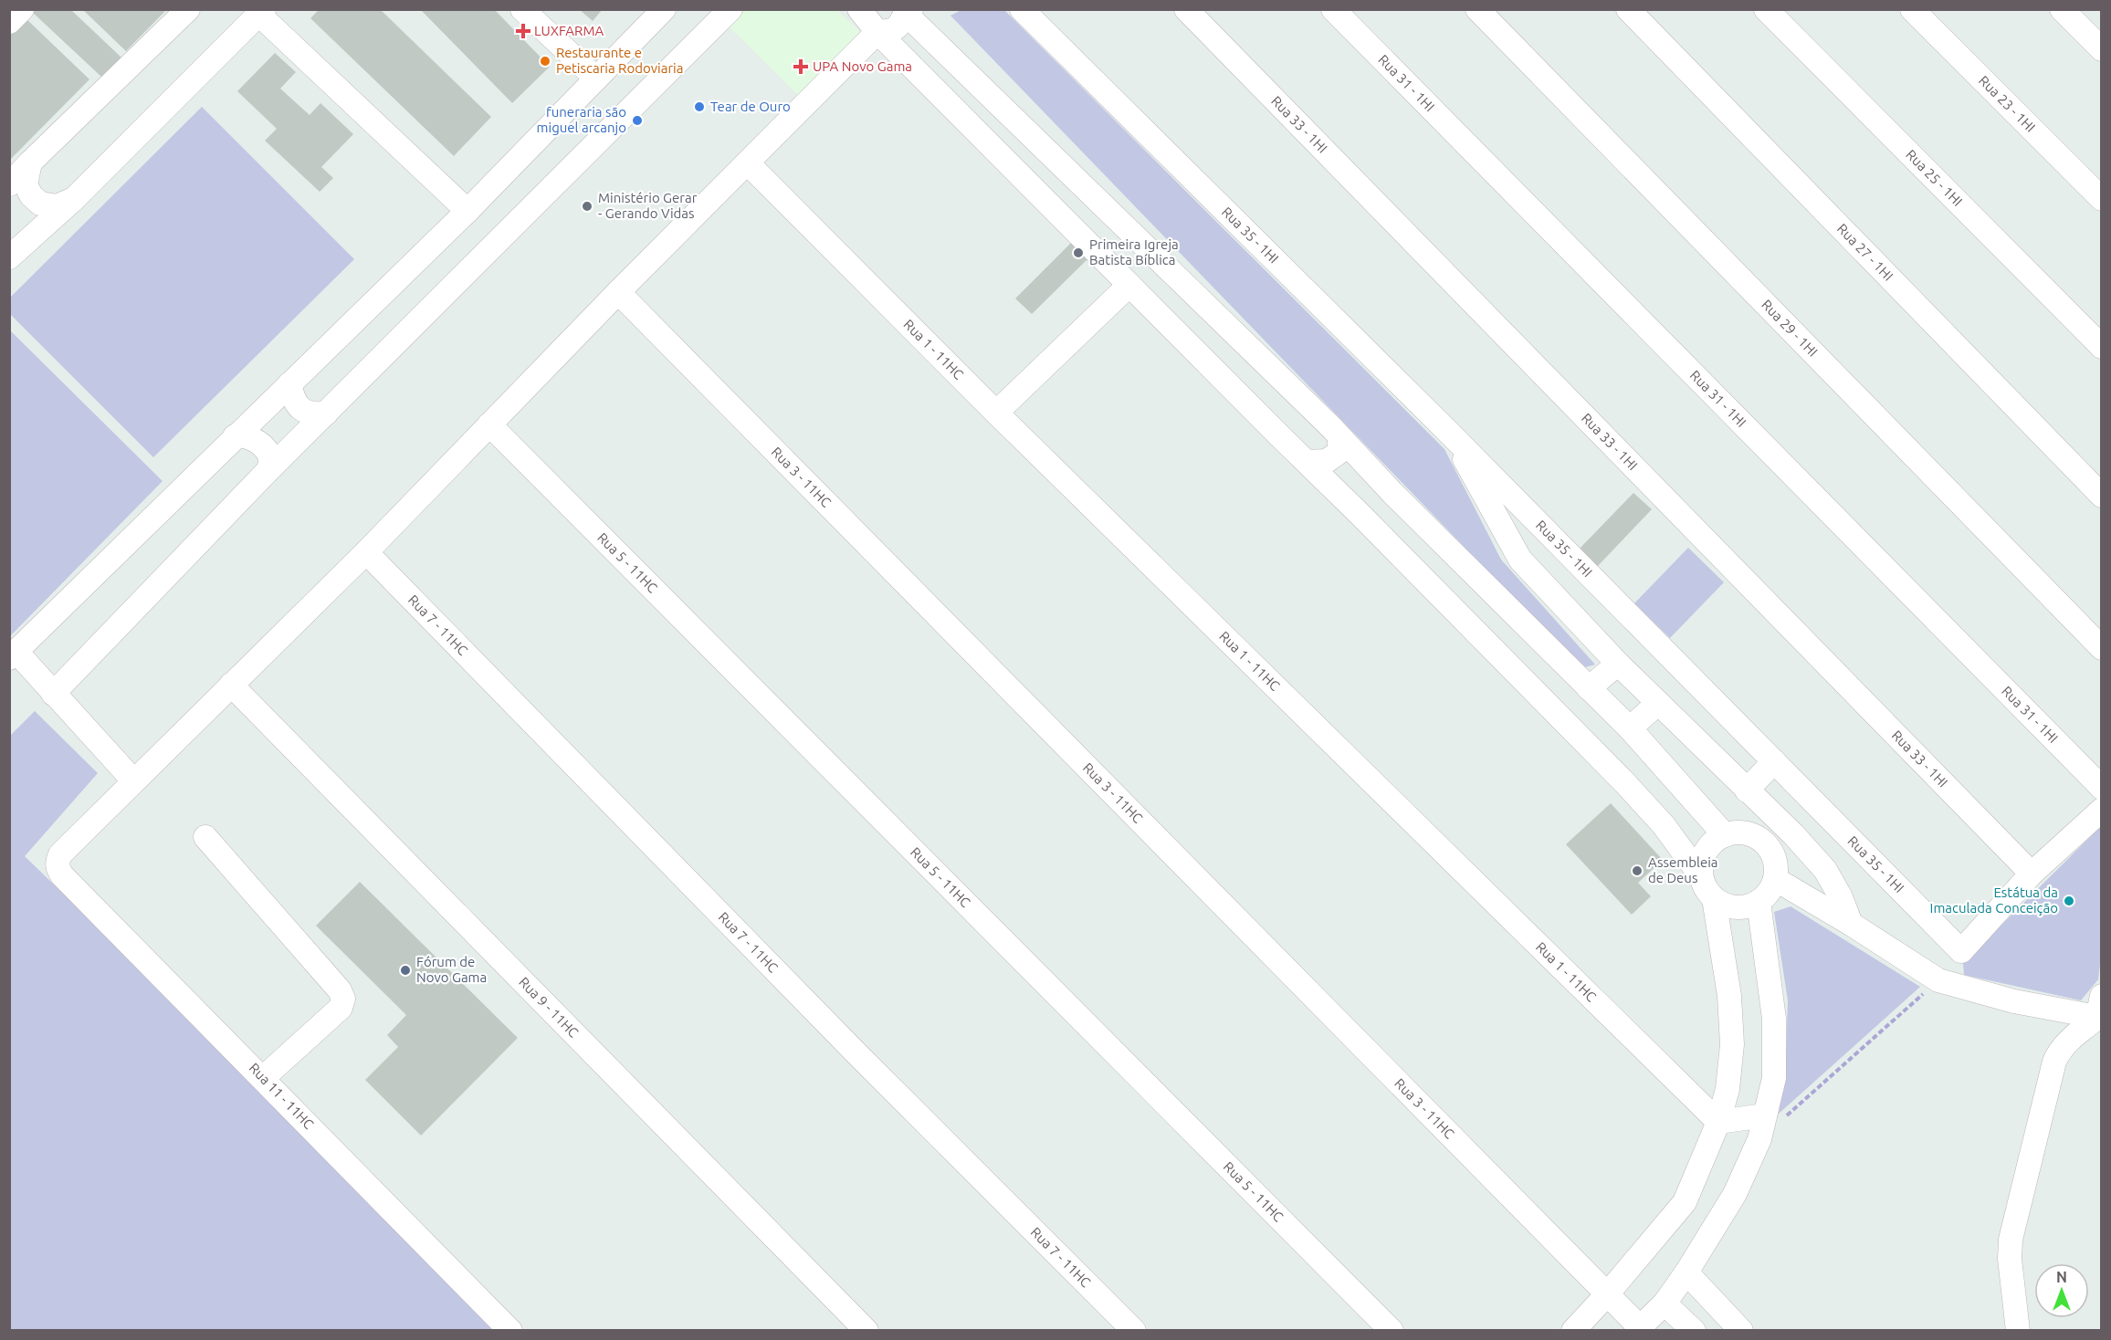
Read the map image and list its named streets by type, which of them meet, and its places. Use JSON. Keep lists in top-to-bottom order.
{
  "streets": {
    "street": [
      "Rua 31 - 1HI",
      "Rua 23 - 1HI",
      "Rua 33 - 1HI",
      "Rua 25 - 1HI",
      "Rua 35 - 1HI",
      "Rua 27 - 1HI",
      "Rua 29 - 1HI",
      "Rua 1 - 11HC",
      "Rua 3 - 11HC",
      "Rua 5 - 11HC",
      "Rua 7 - 11HC",
      "Rua 9 - 11HC",
      "Rua 11 - 11HC"
    ]
  },
  "crossings": [
    ["Rua 33 - 1HI", "Rua 35 - 1HI"]
  ],
  "places": {
    "health": ["LUXFARMA", "UPA Novo Gama"],
    "other": [
      "Restaurante e Petiscaria Rodoviaria",
      "Tear de Ouro",
      "funeraria são miguel arcanjo",
      "Ministério Gerar - Gerando Vidas",
      "Primeira Igreja Batista Bíblica",
      "Assembleia de Deus",
      "Estátua da Imaculada Conceição",
      "Fórum de Novo Gama"
    ]
  },
  "north": "top"
}
